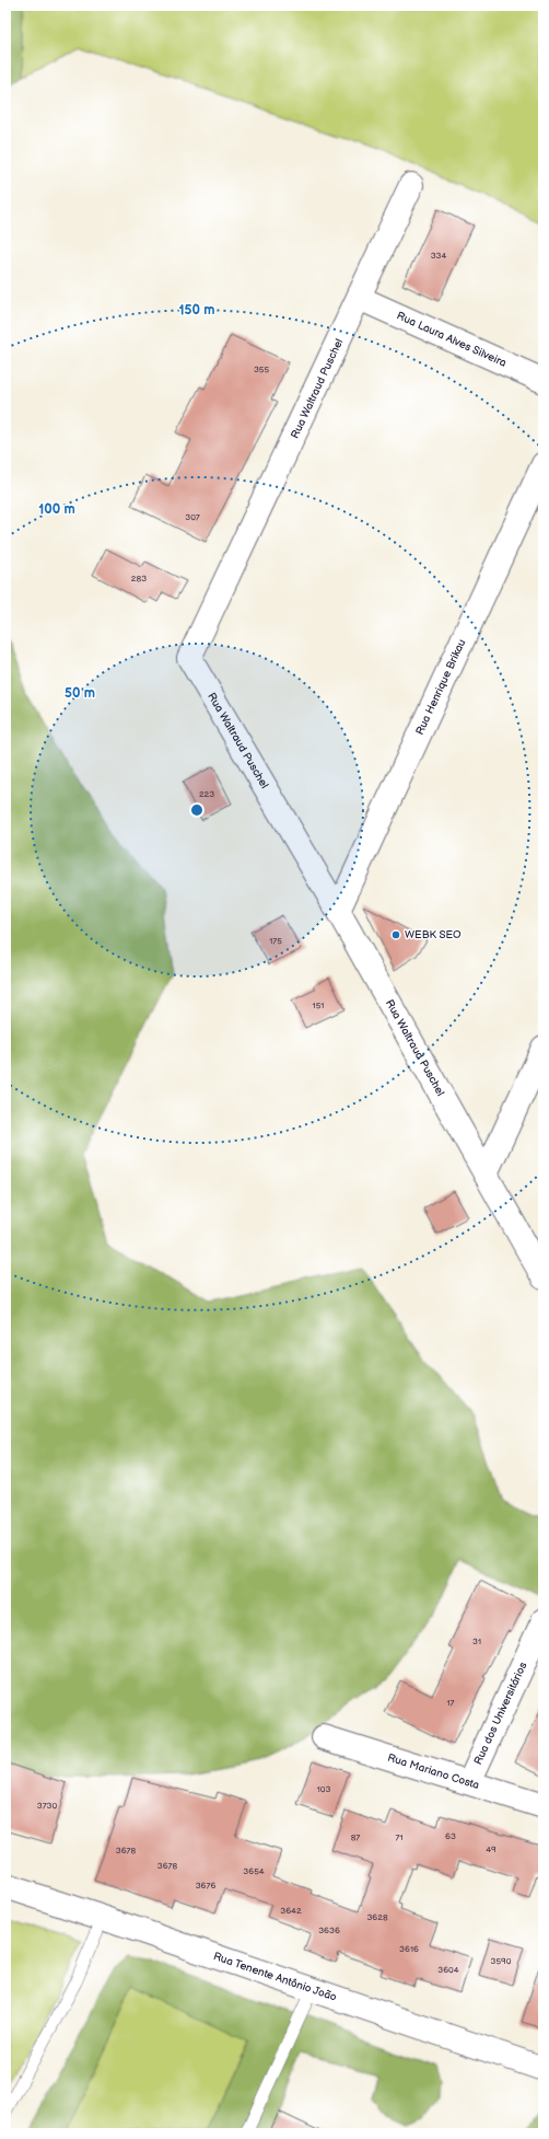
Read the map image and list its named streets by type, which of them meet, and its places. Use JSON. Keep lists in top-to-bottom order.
{
  "streets": {
    "street": [
      "Rua Laura Alves Silveira",
      "Rua Waltraud Puschel",
      "Rua Henrique Brikau",
      "Rua dos Universitários",
      "Rua Mariano Costa",
      "Rua Tenente Antônio João"
    ]
  },
  "crossings": [
    ["Rua Laura Alves Silveira", "Rua Waltraud Puschel"],
    ["Rua Waltraud Puschel", "Rua Henrique Brikau"],
    ["Rua dos Universitários", "Rua Mariano Costa"]
  ],
  "places": ["WEBK SEO"],
  "house_numbers": [
    "334",
    "355",
    "307",
    "283",
    "223",
    "175",
    "151",
    "31",
    "17",
    "103",
    "3730",
    "63",
    "87",
    "71",
    "49",
    "3678",
    "3678",
    "3654",
    "3676",
    "3642",
    "3628",
    "3636",
    "3616",
    "3590",
    "3604"
  ],
  "rings": ["150 m", "100 m", "50 m"]
}
